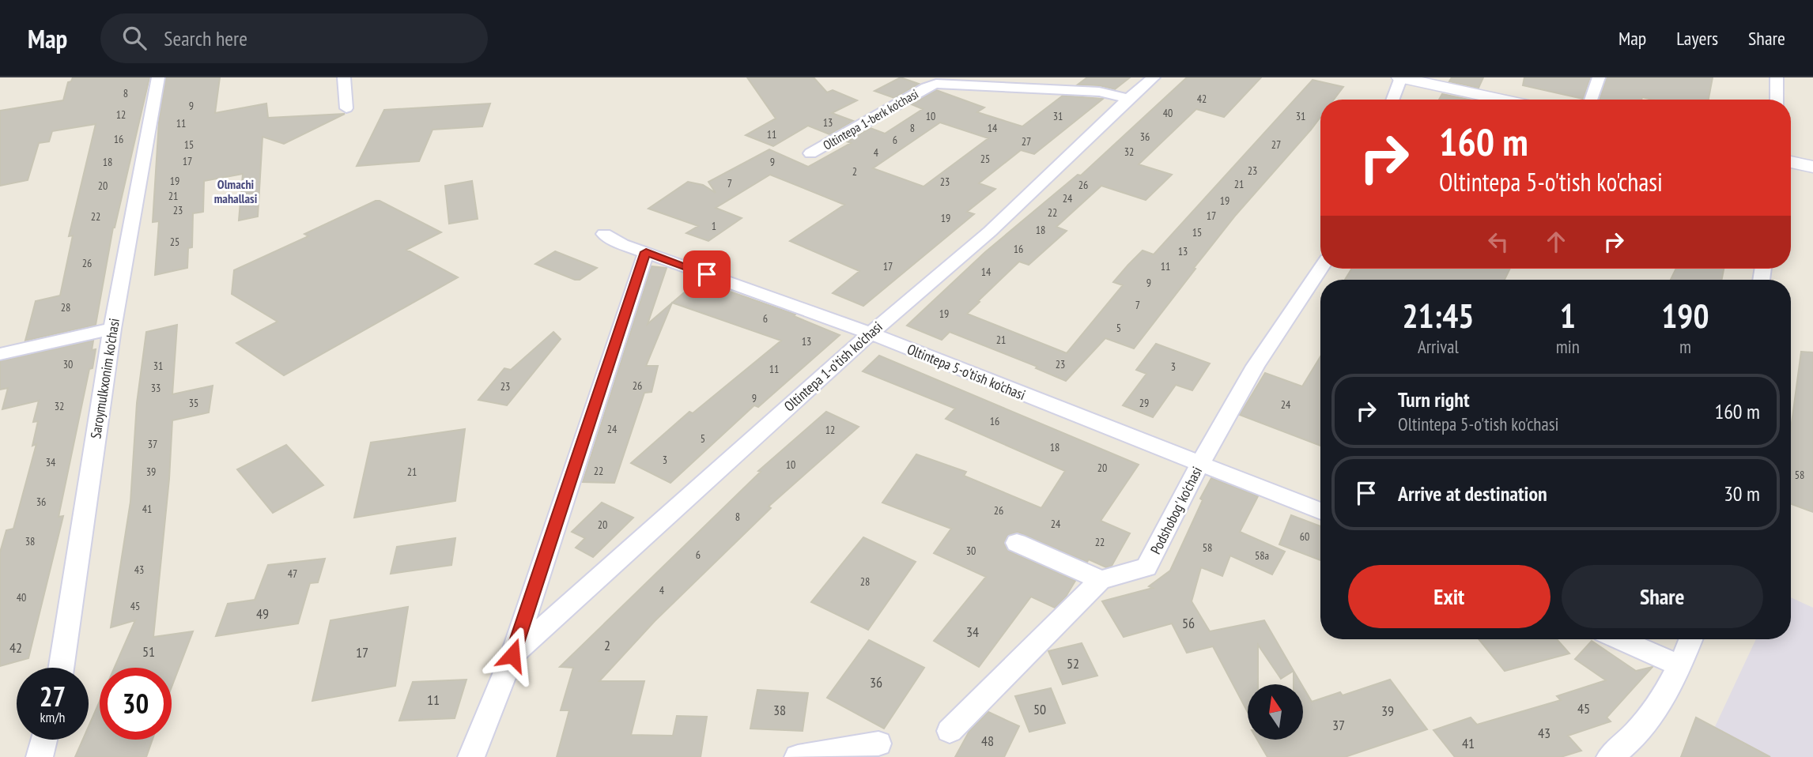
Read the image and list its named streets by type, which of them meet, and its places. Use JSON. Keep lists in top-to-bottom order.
{
  "streets": {
    "street": [
      "Oltintepa 1-berk ko'chasi",
      "Oltintepa 1-o'tish ko'chasi",
      "Oltintepa 5-o'tish ko'chasi",
      "Saroymulkxonim ko'chasi",
      "Podshobog' ko'chasi"
    ]
  },
  "crossings": [
    ["Oltintepa 1-berk ko'chasi", "Oltintepa 1-o'tish ko'chasi"],
    ["Oltintepa 1-o'tish ko'chasi", "Oltintepa 5-o'tish ko'chasi"],
    ["Oltintepa 5-o'tish ko'chasi", "Podshobog' ko'chasi"]
  ],
  "districts": ["Olmachi mahallasi"],
  "house_numbers": [
    "8",
    "42",
    "9",
    "40",
    "12",
    "10",
    "31",
    "31",
    "13",
    "11",
    "8",
    "14",
    "11",
    "36",
    "16",
    "6",
    "27",
    "15",
    "27",
    "32",
    "4",
    "25",
    "17",
    "18",
    "9",
    "23",
    "2",
    "19",
    "23",
    "7",
    "21",
    "26",
    "20",
    "21",
    "24",
    "19",
    "23",
    "22",
    "17",
    "22",
    "19",
    "1",
    "18",
    "15",
    "25",
    "16",
    "13",
    "26",
    "17",
    "11",
    "14",
    "9",
    "7",
    "28",
    "19",
    "6",
    "5",
    "21",
    "13",
    "30",
    "23",
    "31",
    "3",
    "11",
    "26",
    "23",
    "33",
    "9",
    "35",
    "29",
    "24",
    "32",
    "16",
    "24",
    "12",
    "5",
    "37",
    "18",
    "3",
    "34",
    "10",
    "20",
    "22",
    "39",
    "21",
    "58",
    "36",
    "41",
    "26",
    "8",
    "24",
    "20",
    "60",
    "38",
    "22",
    "58",
    "30",
    "6",
    "58a",
    "43",
    "47",
    "28",
    "4",
    "40",
    "45",
    "49",
    "56",
    "34",
    "2",
    "42",
    "51",
    "17",
    "52",
    "36",
    "11",
    "45",
    "50",
    "38",
    "39",
    "37",
    "43",
    "48",
    "41"
  ],
  "north": "top",
  "page": {
    "header": "Map",
    "search": "Search here",
    "nav": ["Map", "Layers", "Share"],
    "turn": ["160 m", "Oltintepa 5-o'tish ko'chasi"],
    "eta": [
      "21:45",
      "Arrival",
      "1",
      "min",
      "190",
      "m"
    ],
    "list": [
      {
        "name": "Turn right",
        "note": "Oltintepa 5-o'tish ko'chasi",
        "value": "160 m"
      },
      {
        "name": "Arrive at destination",
        "value": "30 m"
      }
    ],
    "buttons": ["Exit", "Share"],
    "speed": "27 km/h",
    "limit": "30"
  }
}
